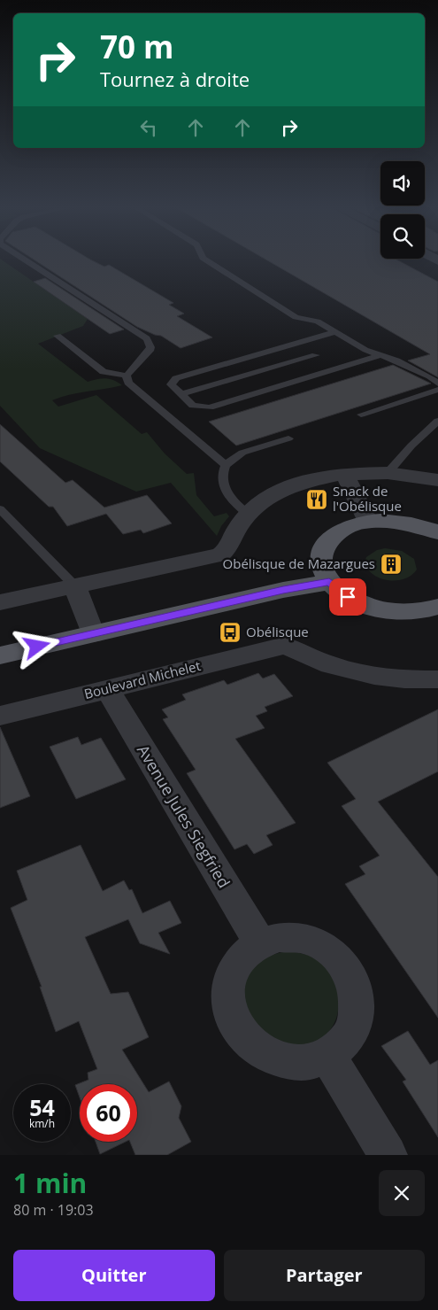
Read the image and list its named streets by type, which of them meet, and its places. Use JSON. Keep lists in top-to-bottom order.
{
  "streets": {
    "street": ["Boulevard Michelet", "Avenue Jules Siegfried"]
  },
  "crossings": [
    ["Boulevard Michelet", "Avenue Jules Siegfried"]
  ],
  "places": {
    "restaurant": ["Snack de l'Obélisque"],
    "building": ["Obélisque de Mazargues"],
    "bus stop": ["Obélisque"]
  },
  "page": {
    "turn": ["70 m", "Tournez à droite"],
    "speed": "54 km/h",
    "limit": "60",
    "heading": ["1 min", "80 m · 19:03"],
    "buttons": ["Quitter", "Partager"]
  }
}
